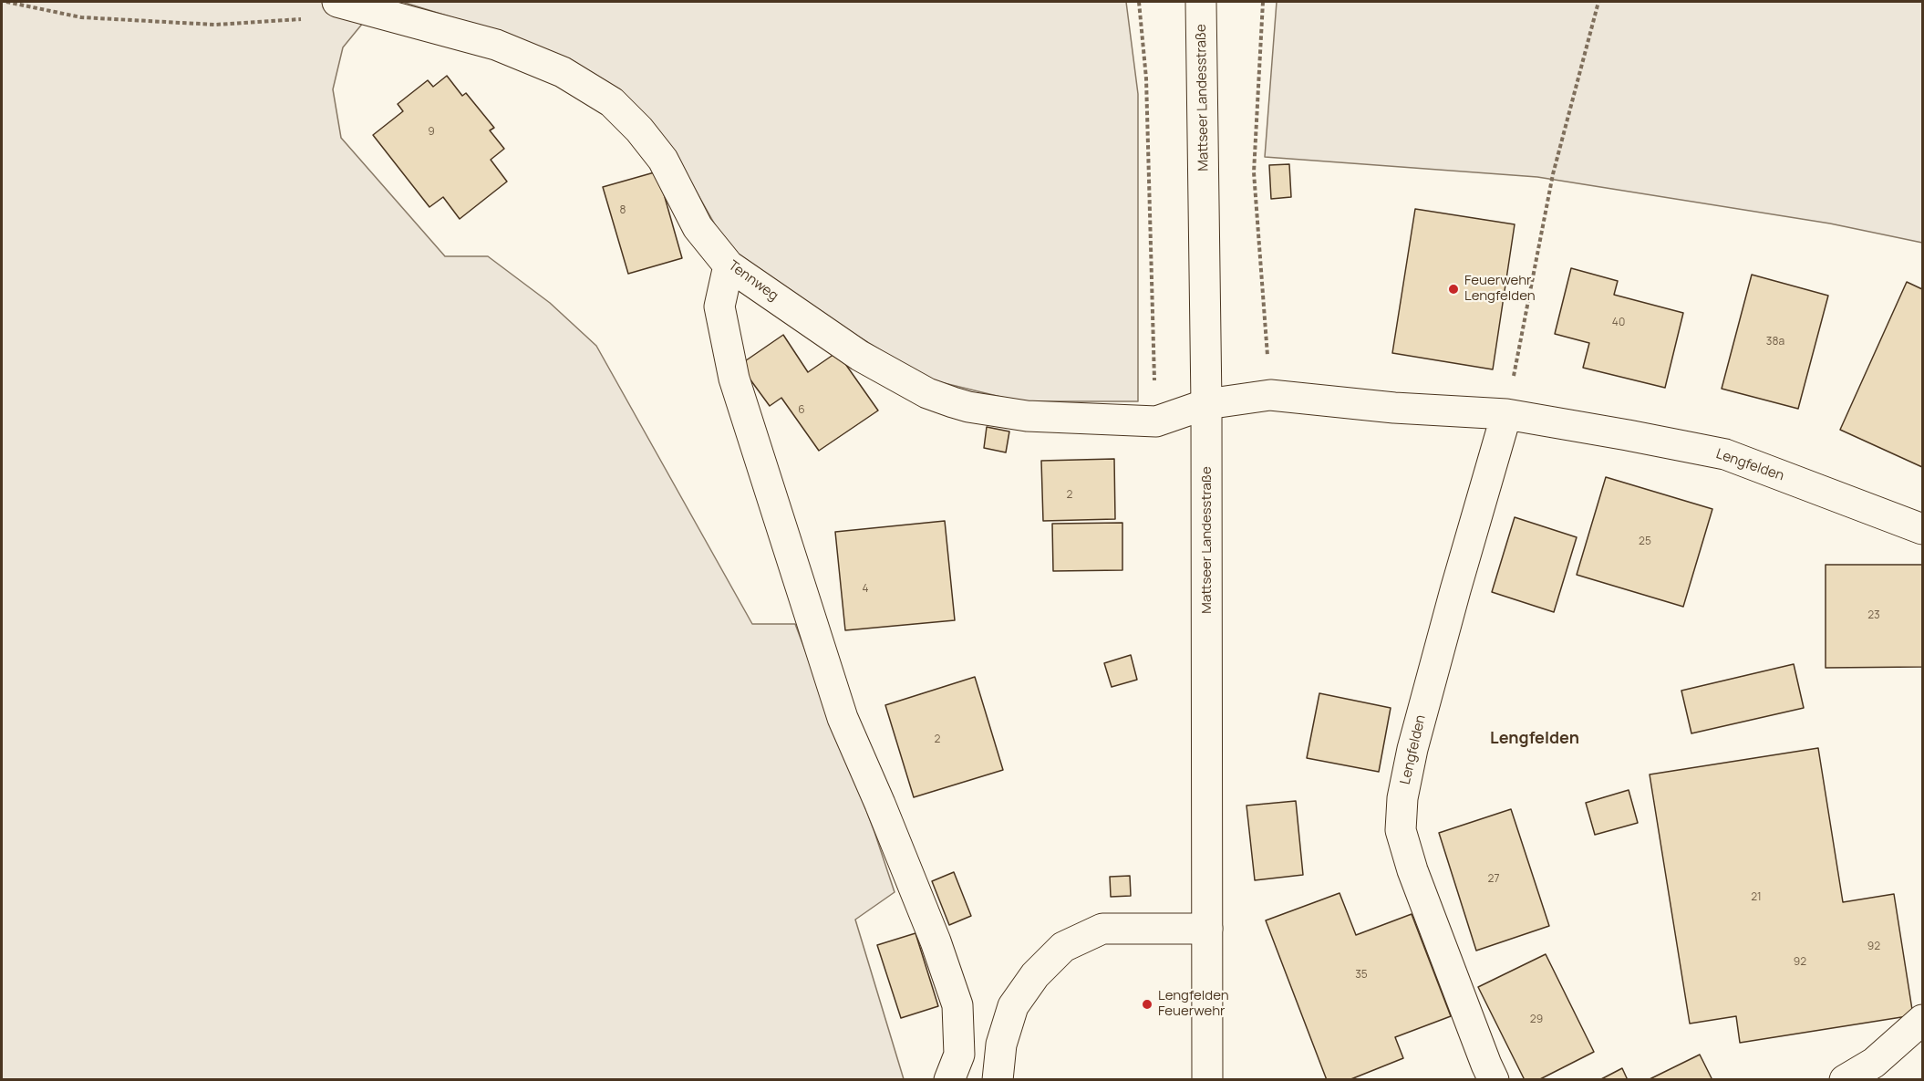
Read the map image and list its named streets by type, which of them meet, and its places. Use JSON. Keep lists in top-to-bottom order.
{
  "streets": {
    "street": ["Mattseer Landesstraße", "Tennweg", "Lengfelden"]
  },
  "crossings": [
    ["Mattseer Landesstraße", "Tennweg"],
    ["Mattseer Landesstraße", "Lengfelden"],
    ["Tennweg", "Lengfelden"]
  ],
  "districts": ["Lengfelden"],
  "places": ["Feuerwehr Lengfelden", "Lengfelden Feuerwehr"],
  "house_numbers": [
    "9",
    "8",
    "40",
    "38a",
    "6",
    "2",
    "25",
    "4",
    "23",
    "2",
    "27",
    "21",
    "92",
    "92",
    "35",
    "29"
  ]
}
